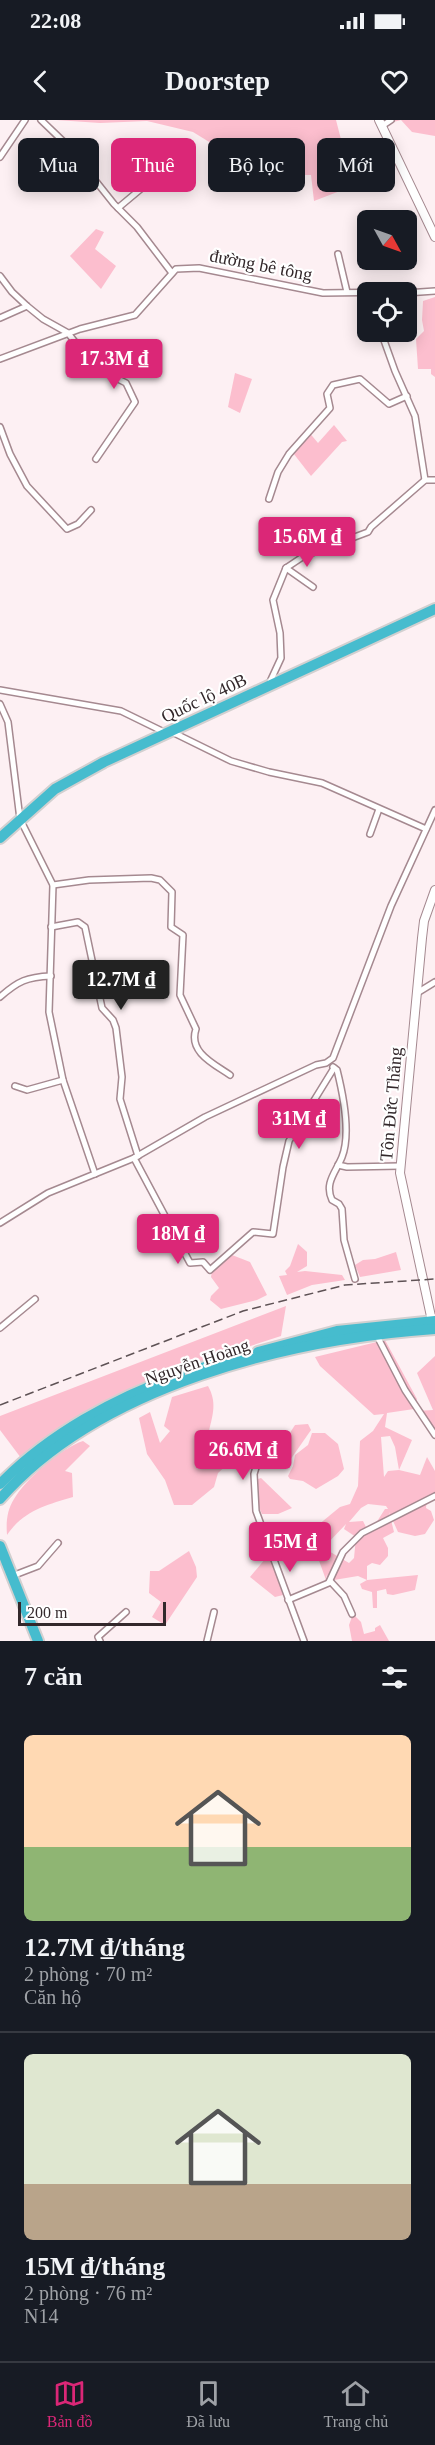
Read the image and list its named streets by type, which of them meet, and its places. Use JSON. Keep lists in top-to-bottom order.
{
  "streets": {
    "highway": ["Quốc lộ 40B", "Nguyễn Hoàng"],
    "street": ["đường bê tông", "Tôn Đức Thắng"]
  },
  "crossings": [
    ["Tôn Đức Thắng", "Nguyễn Hoàng"]
  ],
  "scale_bar": "200 m",
  "north": "bottom right",
  "page": {
    "status": "22:08",
    "header": "Doorstep",
    "chip": [
      "Mua",
      "Thuê",
      "Bộ lọc",
      "Mới"
    ],
    "price": [
      "17.3M ₫",
      "15.6M ₫",
      "12.7M ₫",
      "31M ₫",
      "18M ₫",
      "26.6M ₫",
      "15M ₫"
    ],
    "scale": "200 m",
    "heading": "7 căn",
    "list": [
      {
        "name": "12.7M ₫/tháng",
        "note": "2 phòng · 70 m² · Căn hộ"
      },
      {
        "name": "15M ₫/tháng",
        "note": "2 phòng · 76 m² · N14"
      }
    ],
    "tabs": ["Bản đồ", "Đã lưu", "Trang chủ"]
  }
}
